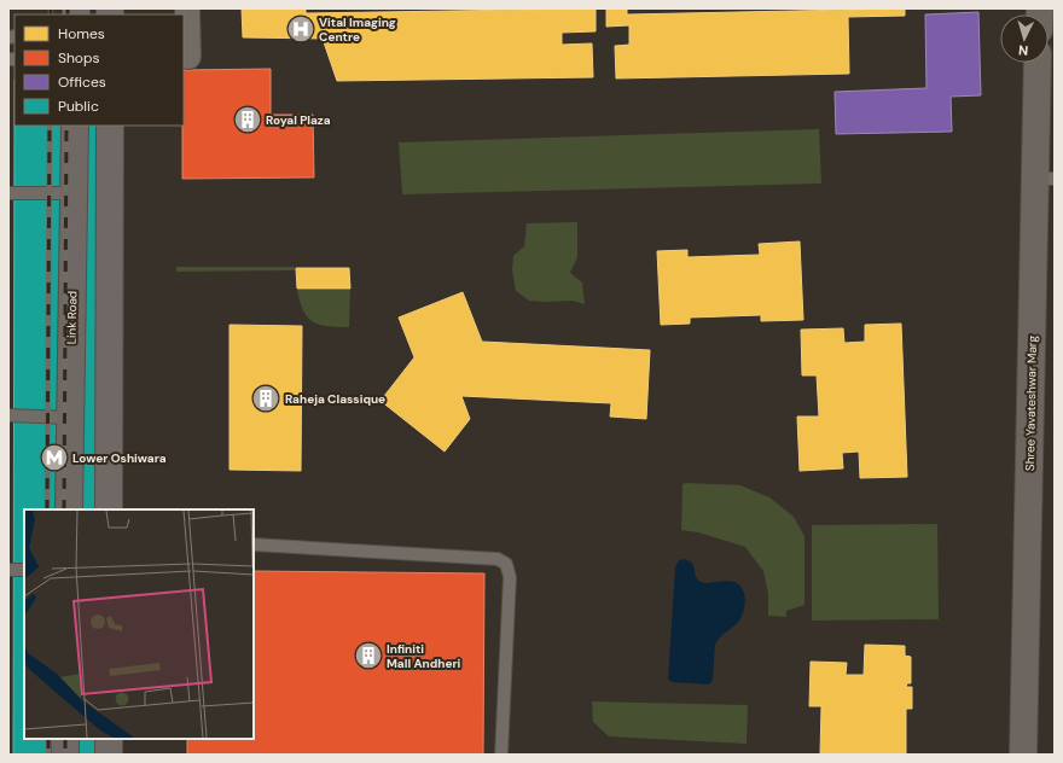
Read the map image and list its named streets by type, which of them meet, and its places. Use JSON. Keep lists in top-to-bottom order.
{
  "streets": {
    "main road": ["Link Road"],
    "street": ["Shree Yavateshwar Marg"]
  },
  "places": {
    "hospital": ["Vital Imaging Centre"],
    "building": ["Royal Plaza", "Raheja Classique", "Infiniti Mall Andheri"],
    "metro station": ["Lower Oshiwara"]
  },
  "legend": [
    "Homes",
    "Shops",
    "Offices",
    "Public"
  ],
  "north": "bottom"
}
